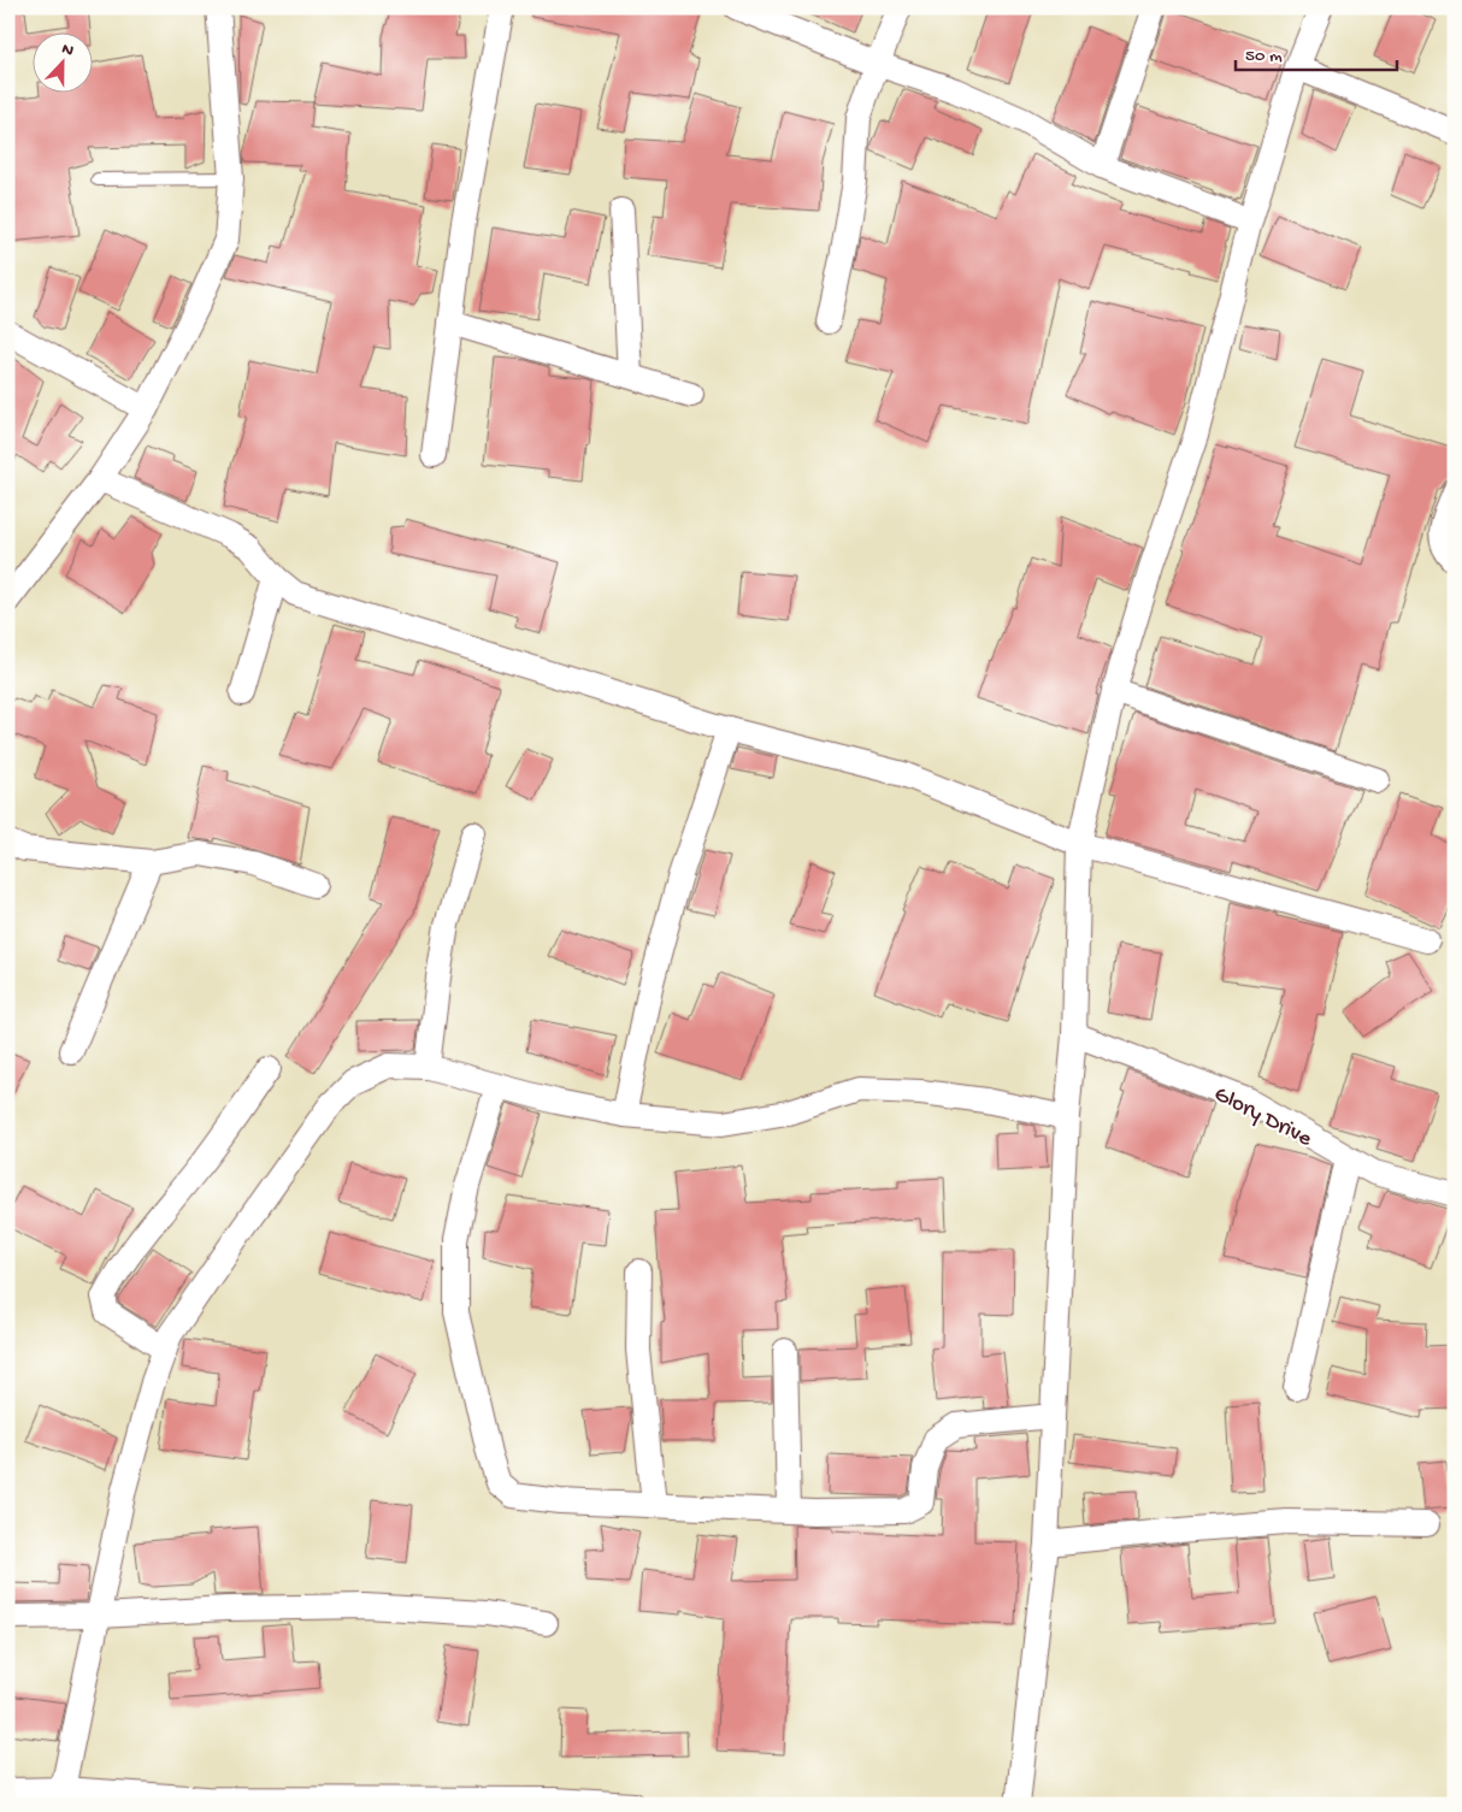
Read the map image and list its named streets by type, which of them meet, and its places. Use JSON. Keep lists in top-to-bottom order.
{
  "streets": {
    "street": ["Glory Drive"]
  },
  "scale_bar": "50 m",
  "north": "top"
}
